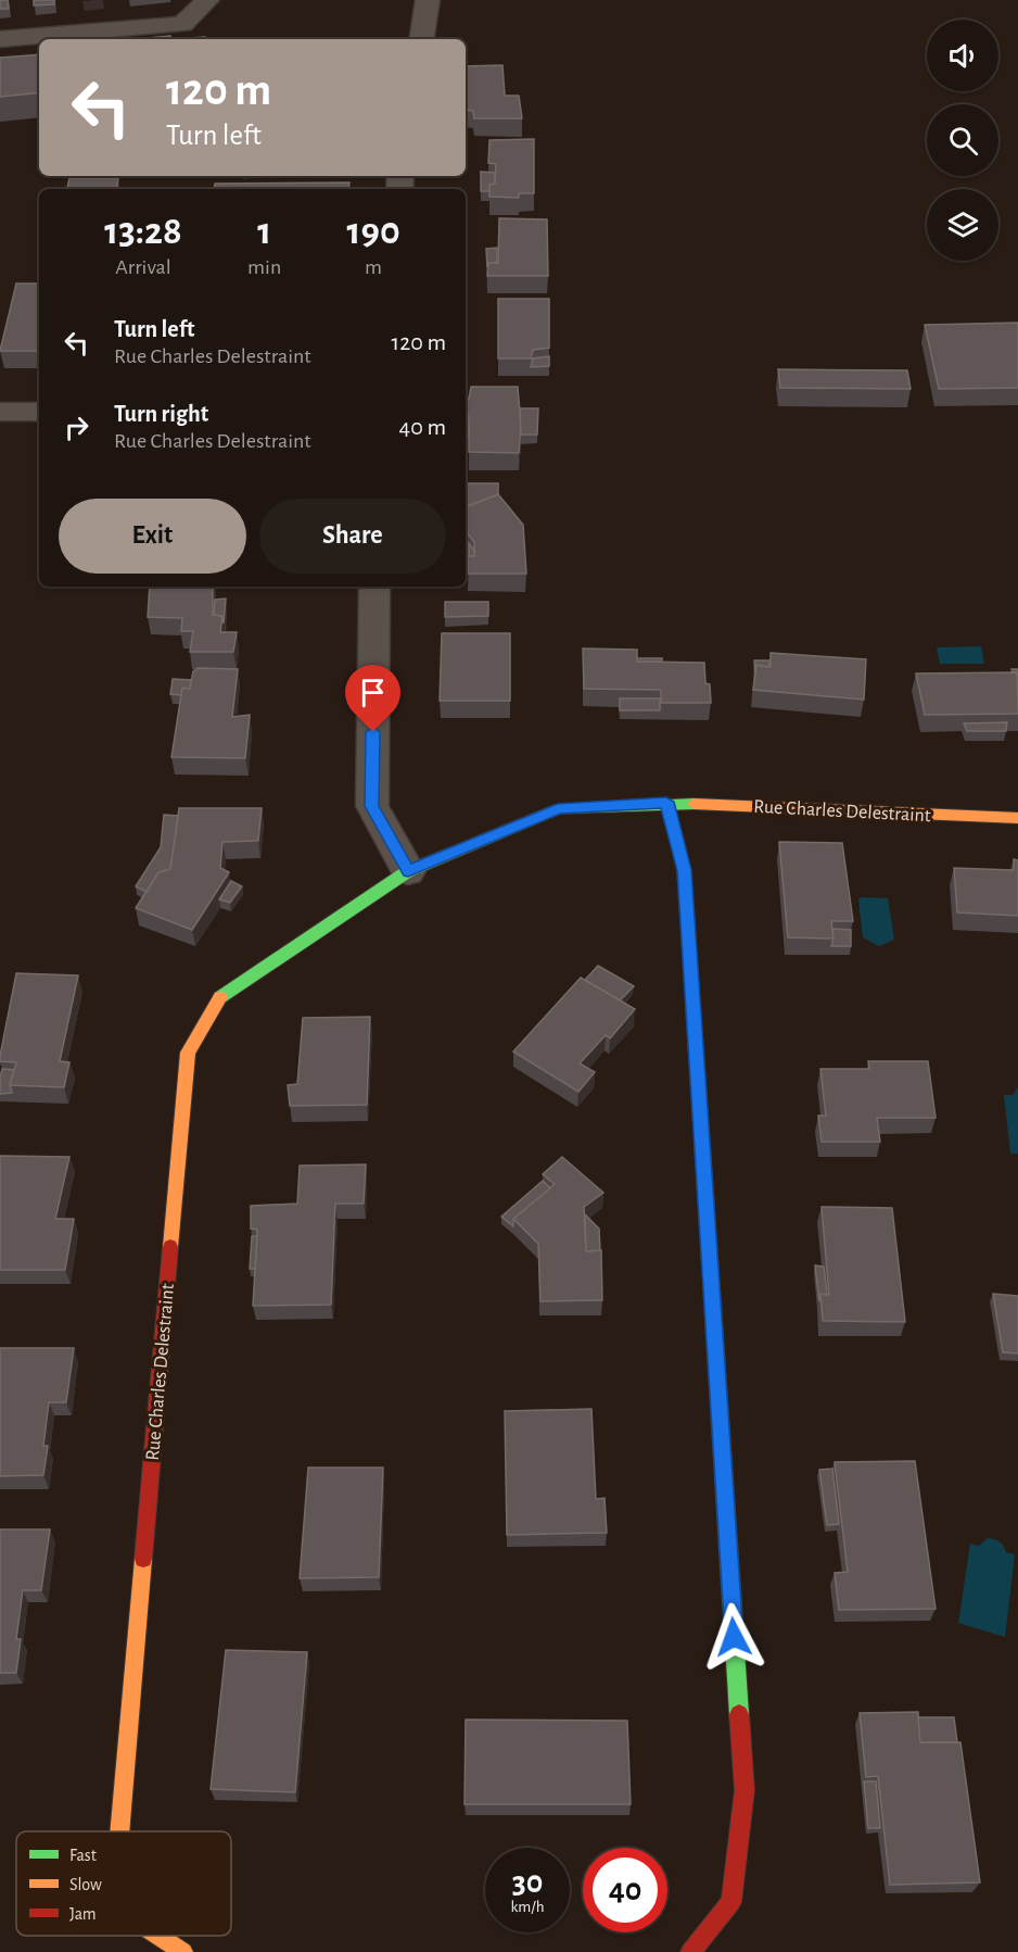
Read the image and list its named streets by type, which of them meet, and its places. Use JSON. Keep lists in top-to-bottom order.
{
  "streets": {
    "street": ["Rue Charles Delestraint"]
  },
  "legend": ["Fast", "Slow", "Jam"],
  "page": {
    "turn": ["120 m", "Turn left"],
    "eta": [
      "13:28",
      "Arrival",
      "1",
      "min",
      "190",
      "m"
    ],
    "list": [
      {
        "name": "Turn left",
        "note": "Rue Charles Delestraint",
        "value": "120 m"
      },
      {
        "name": "Turn right",
        "note": "Rue Charles Delestraint",
        "value": "40 m"
      }
    ],
    "buttons": ["Exit", "Share"],
    "speed": "30 km/h",
    "limit": "40"
  }
}
